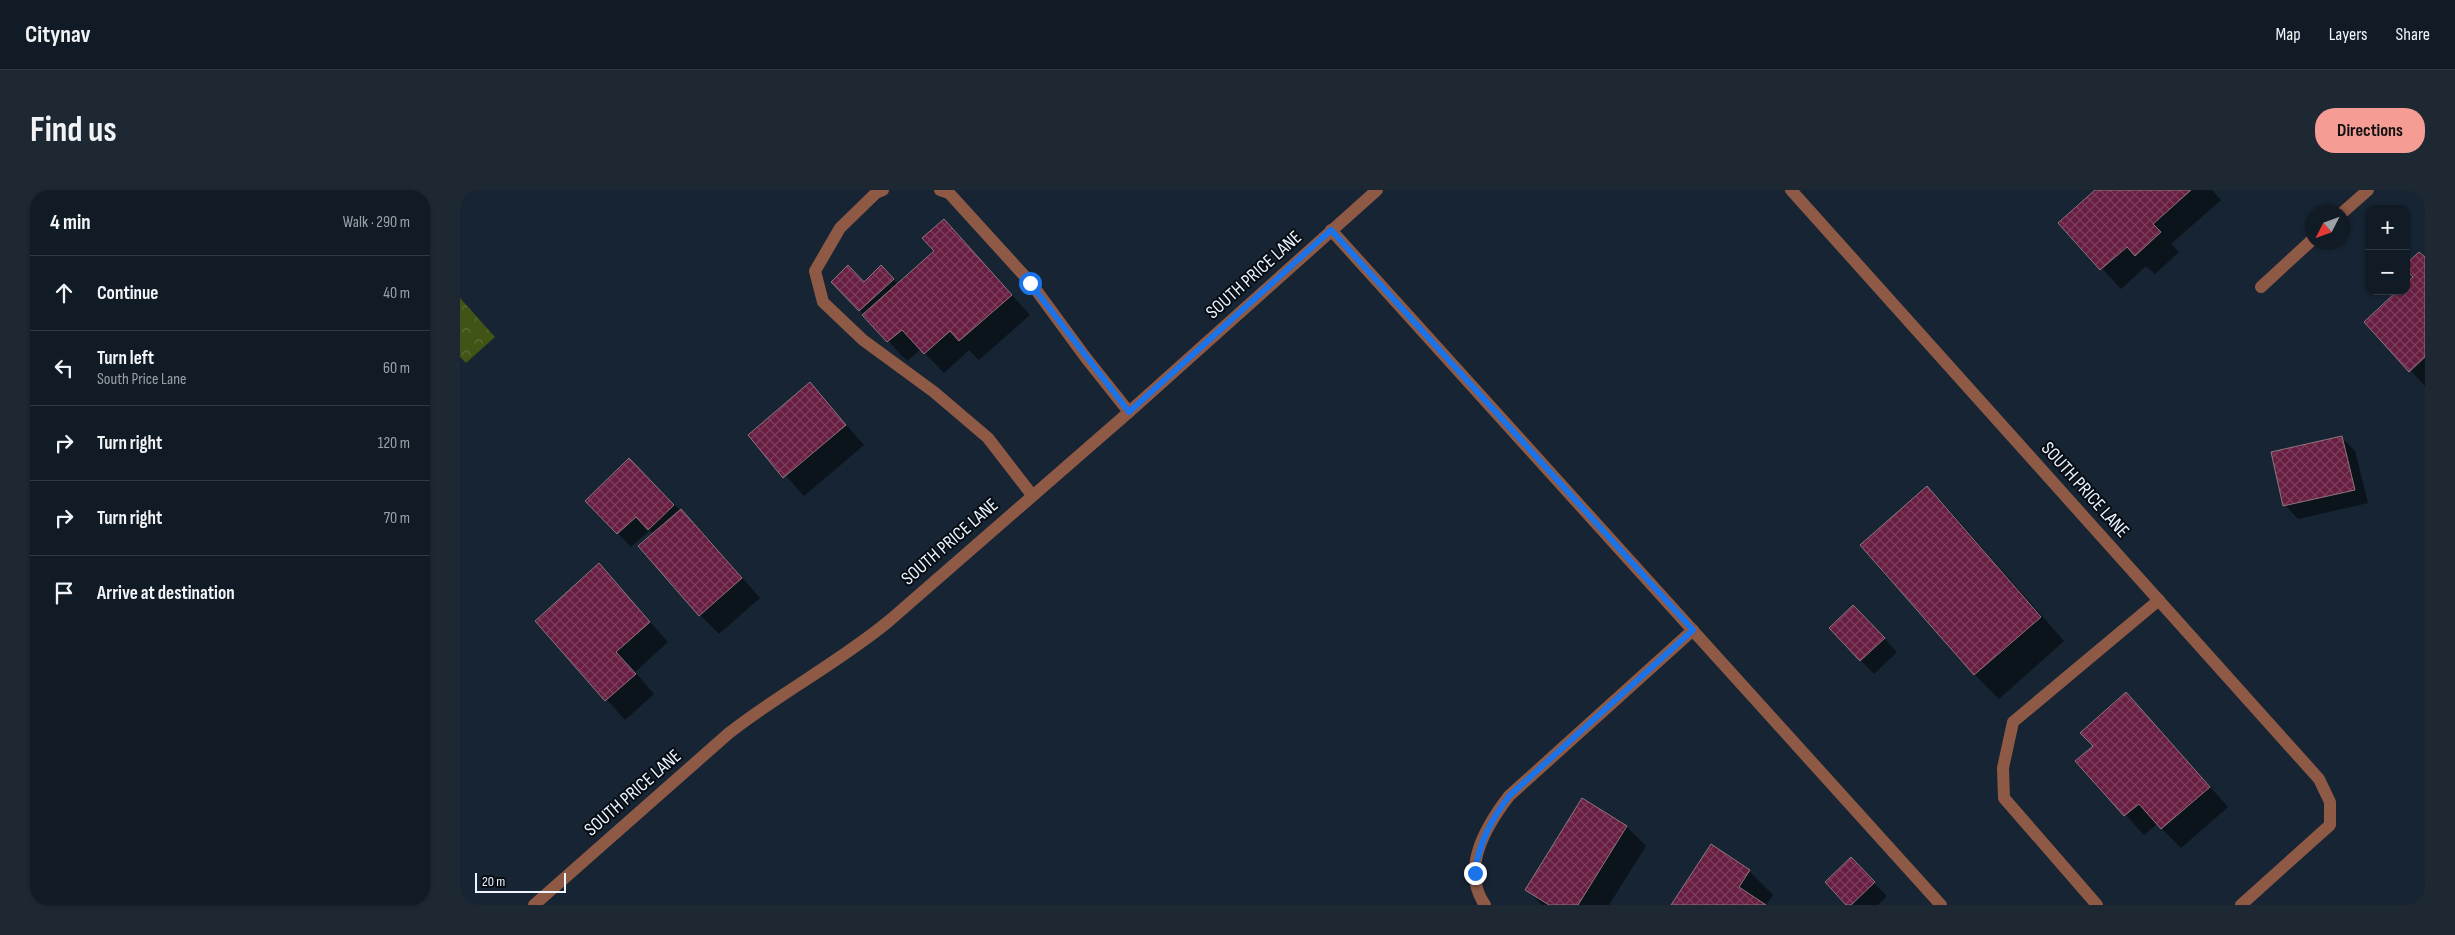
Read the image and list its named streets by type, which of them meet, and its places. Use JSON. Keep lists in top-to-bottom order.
{
  "streets": {
    "street": ["SOUTH PRICE LANE"]
  },
  "scale_bar": "20 m",
  "north": "bottom left",
  "page": {
    "header": "Citynav",
    "nav": ["Map", "Layers", "Share"],
    "buttons": "Directions",
    "title": "Find us",
    "heading": ["4 min", "Walk · 290 m"],
    "map_buttons": ["+", "−"],
    "list": [
      ["Continue", "40 m"],
      ["Turn left", "South Price Lane", "60 m"],
      ["Turn right", "120 m"],
      ["Turn right", "70 m"],
      "Arrive at destination"
    ],
    "scale": "20 m"
  }
}
